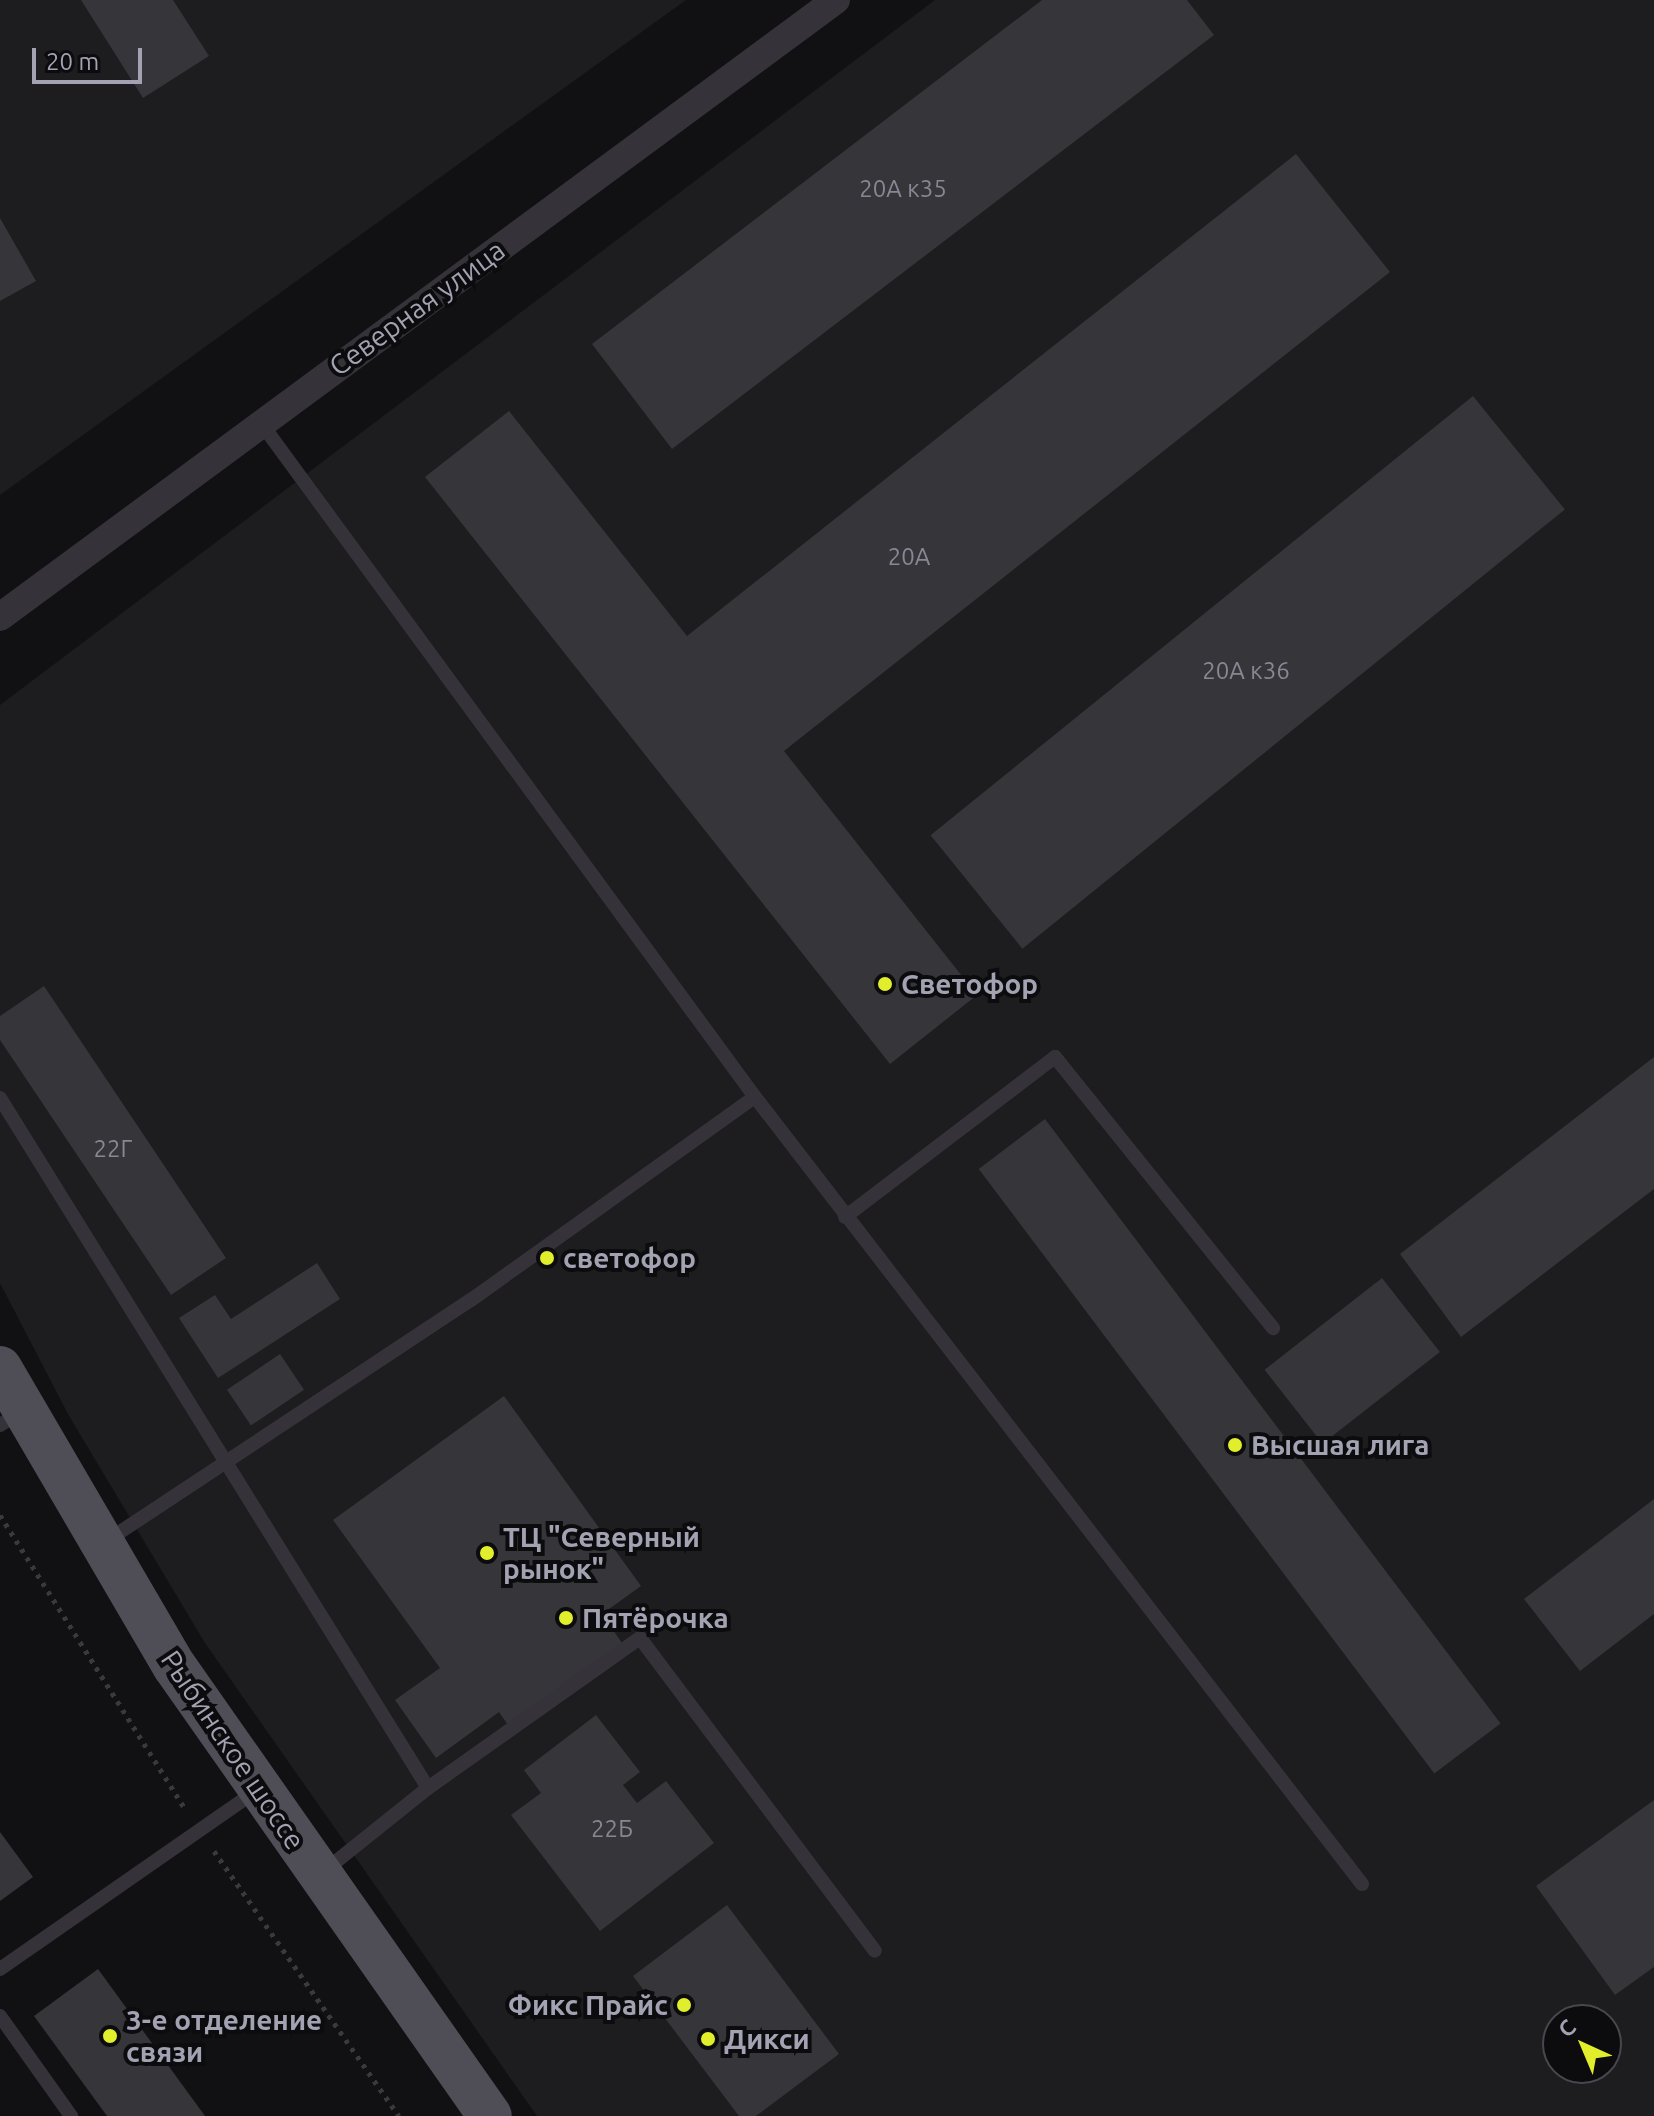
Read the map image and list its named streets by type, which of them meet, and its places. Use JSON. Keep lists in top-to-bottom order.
{
  "streets": {
    "main road": ["Рыбинское шоссе"],
    "street": ["Северная улица"]
  },
  "places": [
    "Светофор",
    "светофор",
    "Высшая лига",
    "ТЦ \"Северный рынок\"",
    "Пятёрочка",
    "Фикс Прайс",
    "3-е отделение связи",
    "Дикси"
  ],
  "house_numbers": [
    "20А к35",
    "20А",
    "20А к36",
    "22Г",
    "22Б"
  ],
  "scale_bar": "20 m",
  "north": "top left"
}
